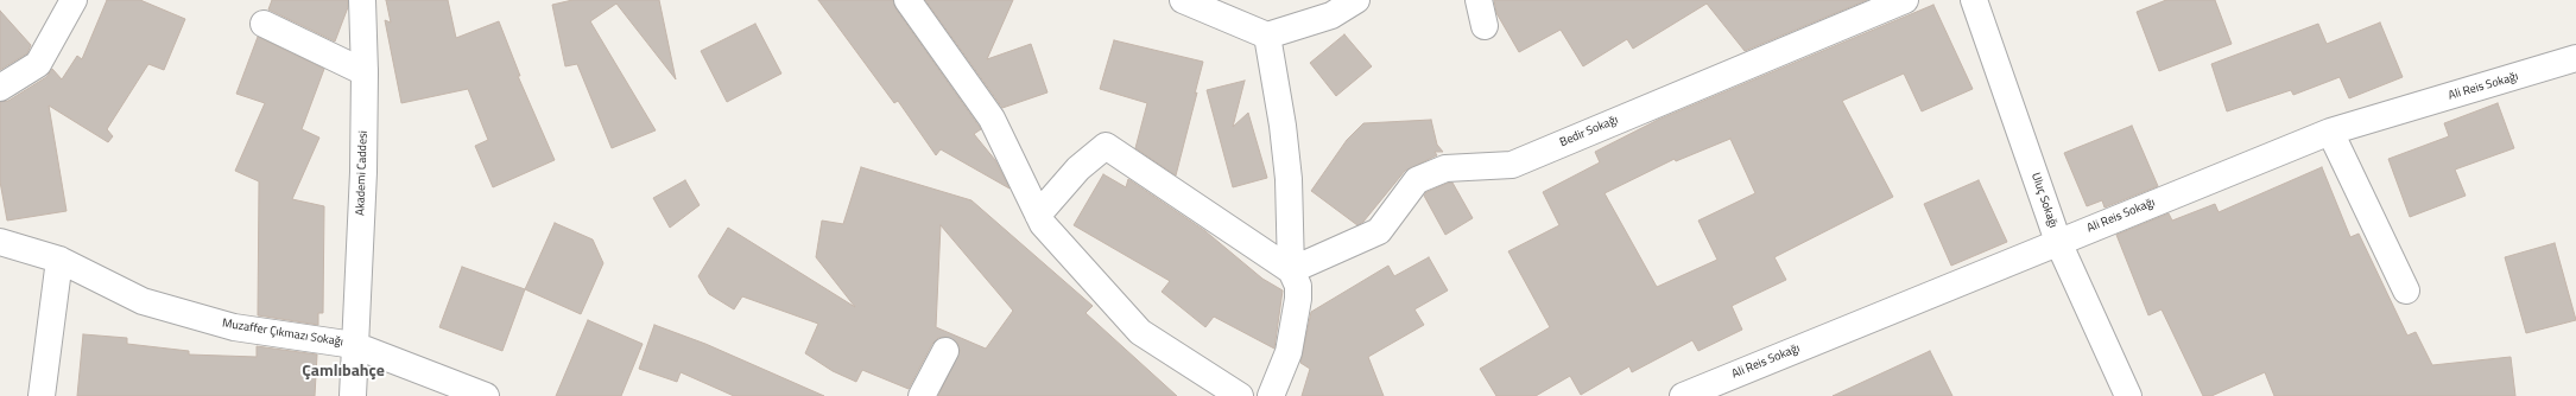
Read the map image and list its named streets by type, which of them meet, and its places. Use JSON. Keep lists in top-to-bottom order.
{
  "streets": {
    "street": [
      "Ali Reis Sokağı",
      "Bedir Sokağı",
      "Akademi Caddesi",
      "Uluç Sokağı",
      "Muzaffer Çıkmazı Sokağı"
    ]
  },
  "crossings": [
    ["Ali Reis Sokağı", "Uluç Sokağı"],
    ["Akademi Caddesi", "Muzaffer Çıkmazı Sokağı"]
  ],
  "districts": ["Çamlıbahçe"]
}
